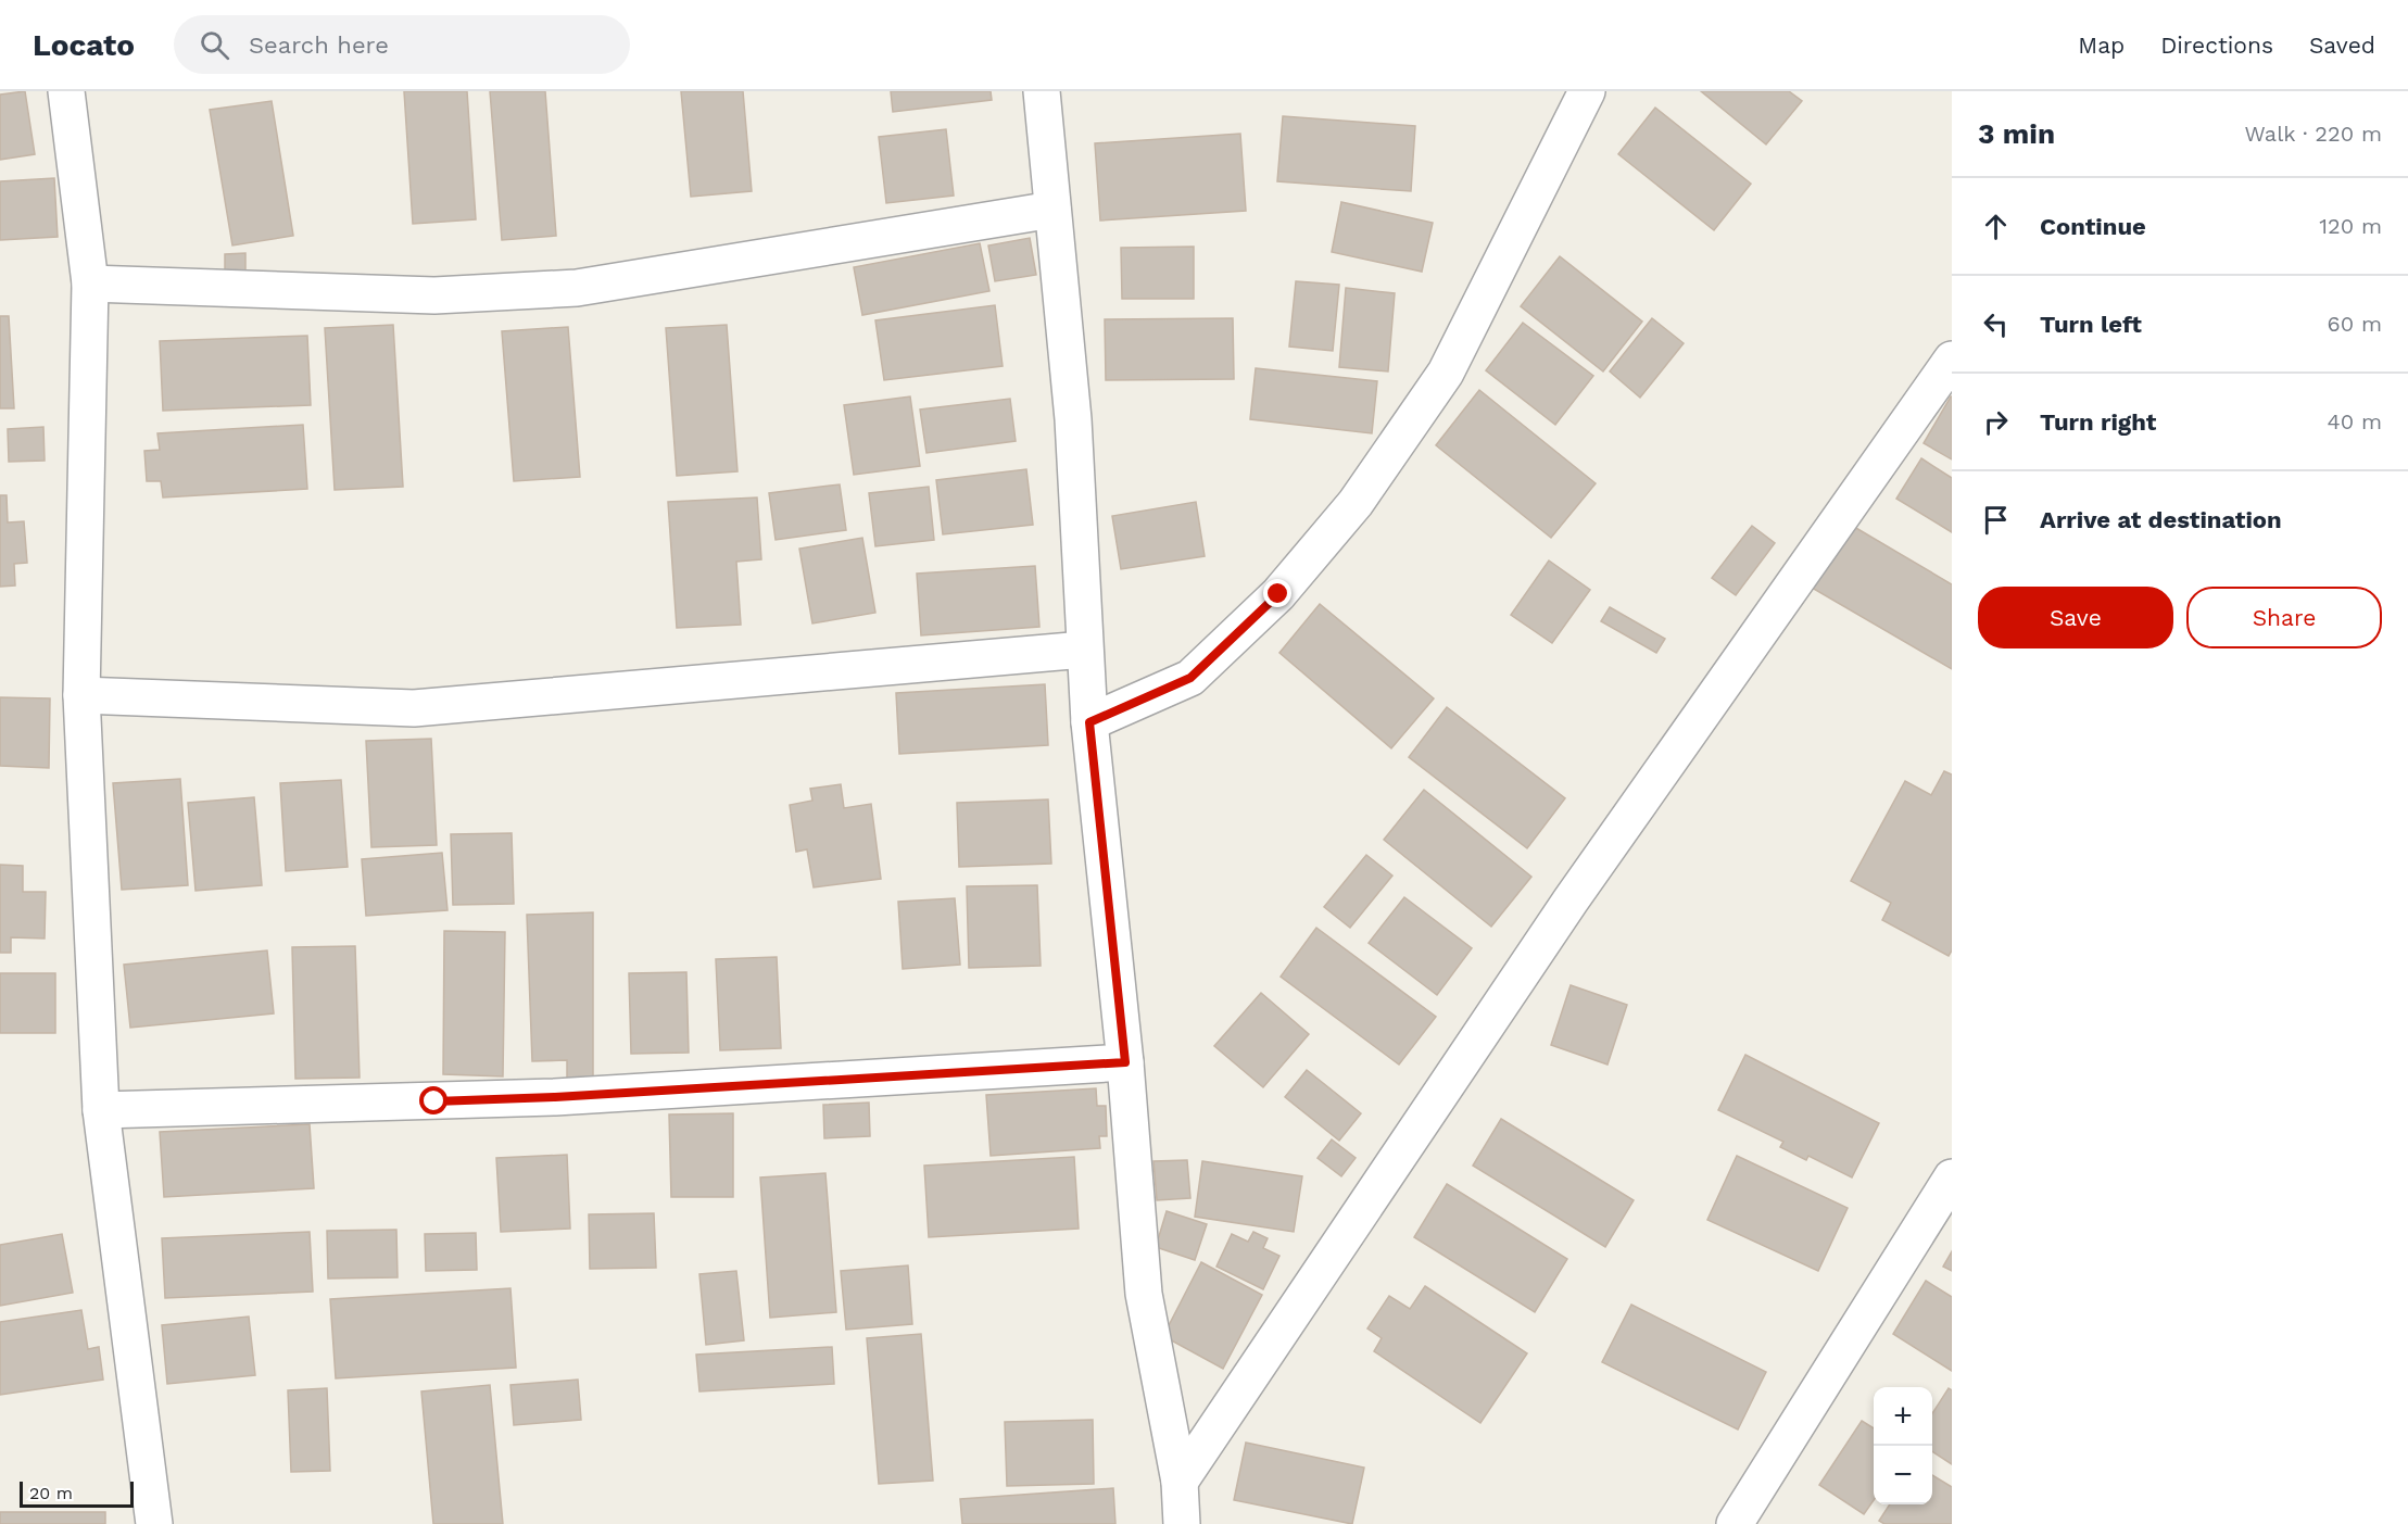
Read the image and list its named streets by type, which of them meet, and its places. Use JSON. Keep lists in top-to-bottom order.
{
  "scale_bar": "20 m",
  "page": {
    "header": "Locato",
    "search": "Search here",
    "nav": ["Map", "Directions", "Saved"],
    "heading": ["3 min", "Walk · 220 m"],
    "list": [
      ["Continue", "120 m"],
      ["Turn left", "60 m"],
      ["Turn right", "40 m"],
      "Arrive at destination"
    ],
    "buttons": ["Save", "Share"],
    "map_buttons": ["+", "−"],
    "scale": "20 m"
  }
}
